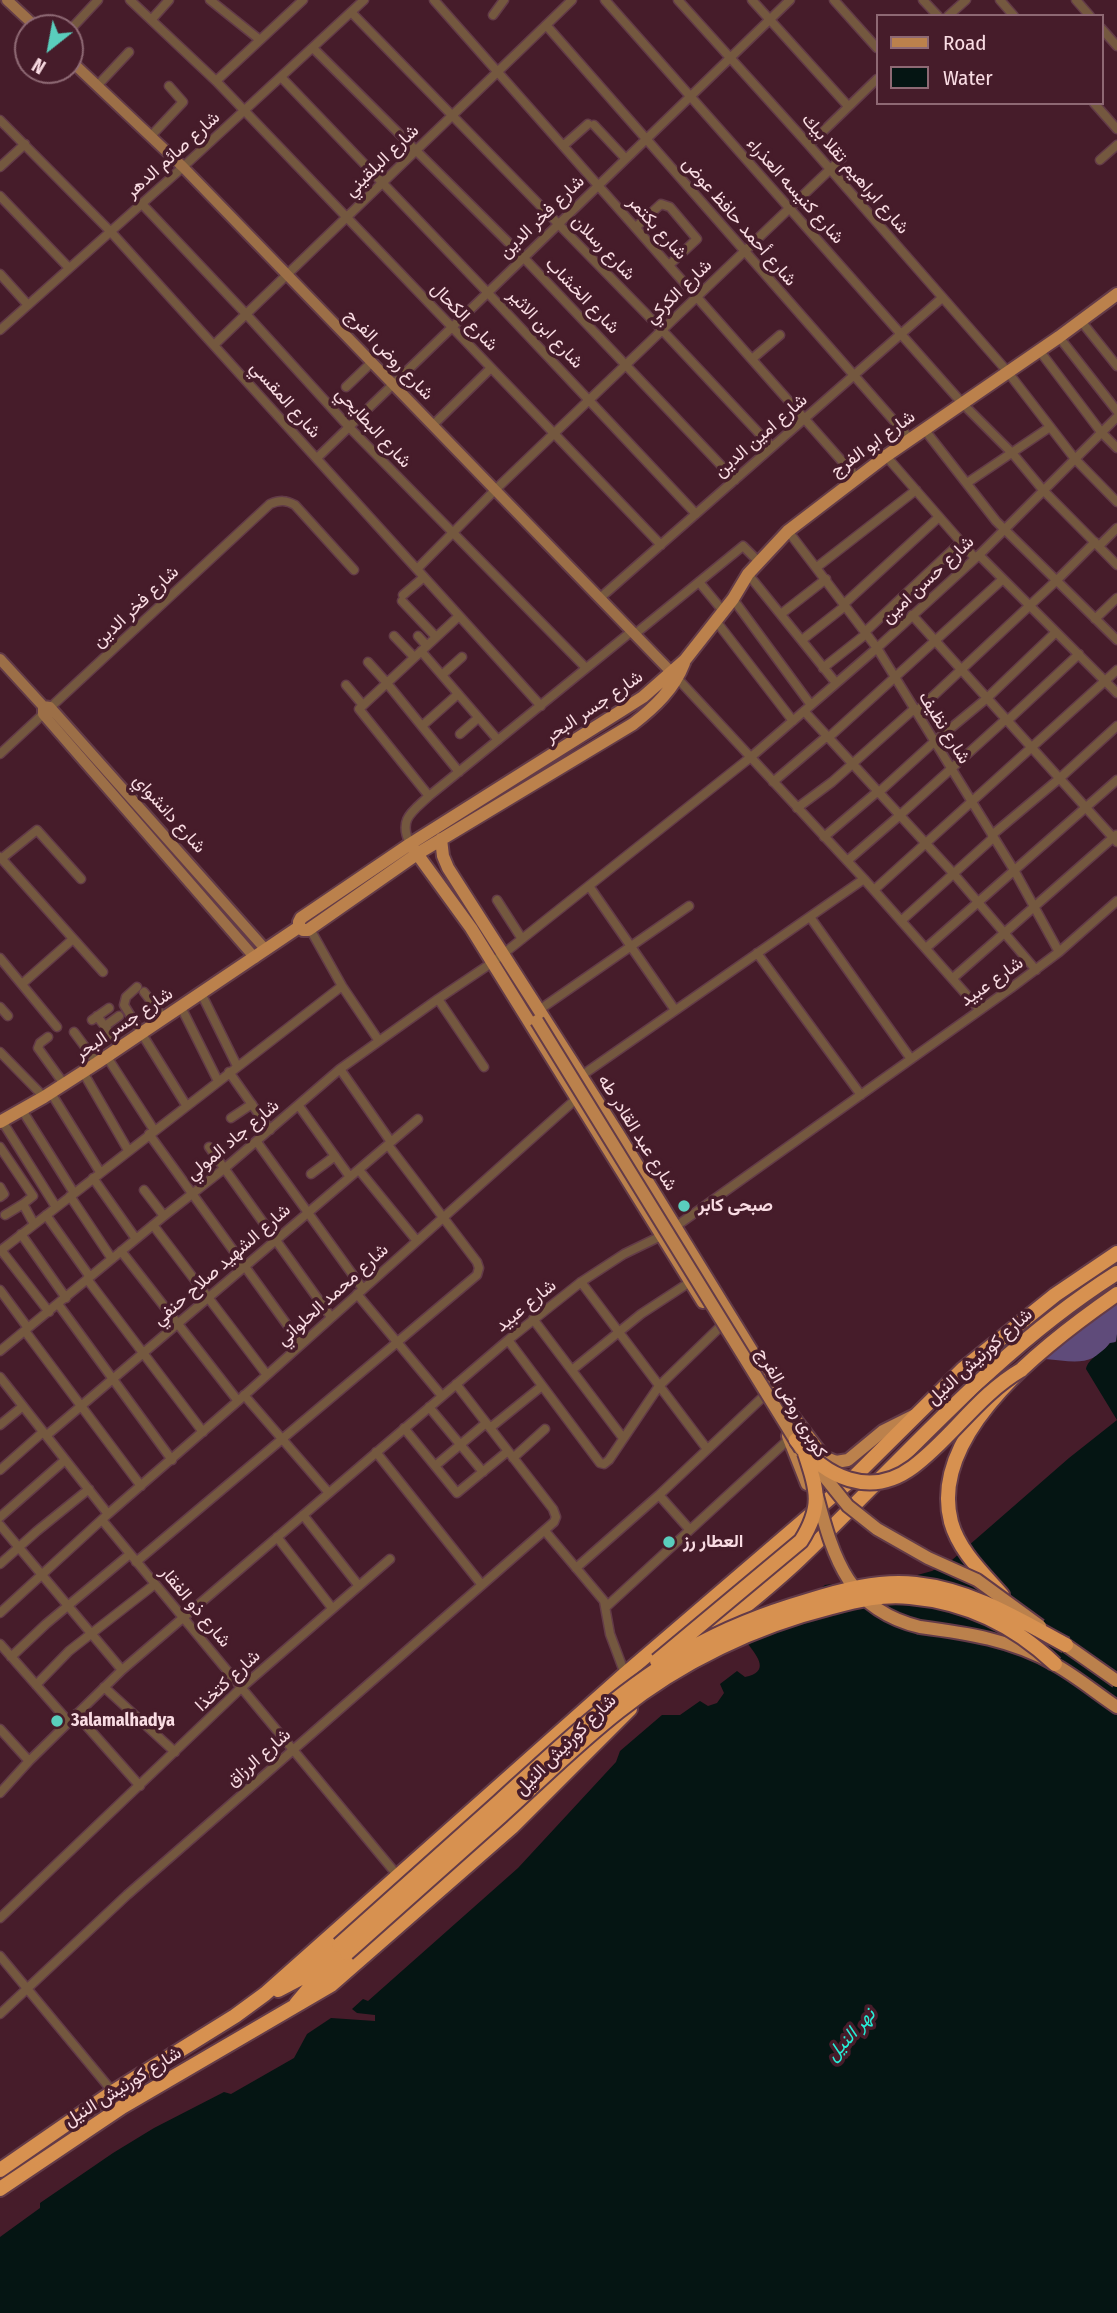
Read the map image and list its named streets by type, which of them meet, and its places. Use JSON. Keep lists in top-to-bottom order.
{
  "streets": {
    "highway": ["شارع كورنيش النيل"],
    "main road": [
      "شارع ابو الفرج",
      "شارع جسر البحر",
      "شارع عبد القادر طه",
      "كوبرى روض الفرج"
    ],
    "street": [
      "شارع صائم الدهر",
      "شارع البلقيني",
      "شارع ابراهيم تقلا بيك",
      "شارع كنيسه العذراء",
      "شارع فخر الدين",
      "شارع أحمد حافظ عوض",
      "شارع بكتمر",
      "شارع رسلان",
      "شارع الكركي",
      "شارع الخشاب",
      "شارع الكحال",
      "شارع ابن الاثير",
      "شارع روض الفرج",
      "شارع المقسي",
      "شارع البطايحي",
      "شارع امين الدين",
      "شارع حسن امين",
      "شارع نظيف",
      "شارع دانشواي",
      "شارع عبيد",
      "شارع جاد المولي",
      "شارع الشهيد صلاح حنفي",
      "شارع محمد الحلواني",
      "شارع ذو الفقار",
      "شارع كتخذا",
      "شارع الرزاق"
    ]
  },
  "crossings": [
    ["شارع صائم الدهر", "شارع رسلان"],
    ["شارع صائم الدهر", "شارع الخشاب"],
    ["شارع صائم الدهر", "شارع الكحال"],
    ["شارع صائم الدهر", "شارع ابن الاثير"],
    ["شارع صائم الدهر", "شارع روض الفرج"],
    ["شارع صائم الدهر", "شارع المقسي"],
    ["شارع صائم الدهر", "شارع البطايحي"],
    ["شارع البلقيني", "شارع أحمد حافظ عوض"],
    ["شارع البلقيني", "شارع بكتمر"],
    ["شارع البلقيني", "شارع رسلان"],
    ["شارع البلقيني", "شارع الخشاب"],
    ["شارع البلقيني", "شارع الكحال"],
    ["شارع البلقيني", "شارع ابن الاثير"],
    ["شارع البلقيني", "شارع روض الفرج"],
    ["شارع البلقيني", "شارع المقسي"],
    ["شارع البلقيني", "شارع البطايحي"],
    ["شارع ابراهيم تقلا بيك", "شارع فخر الدين"],
    ["شارع ابراهيم تقلا بيك", "شارع الكركي"],
    ["شارع ابراهيم تقلا بيك", "شارع امين الدين"],
    ["شارع ابراهيم تقلا بيك", "شارع ابو الفرج"],
    ["شارع ابراهيم تقلا بيك", "شارع حسن امين"],
    ["شارع كنيسه العذراء", "شارع فخر الدين"],
    ["شارع كنيسه العذراء", "شارع الكركي"],
    ["شارع كنيسه العذراء", "شارع امين الدين"],
    ["شارع كنيسه العذراء", "شارع ابو الفرج"],
    ["شارع كنيسه العذراء", "شارع حسن امين"],
    ["شارع فخر الدين", "شارع أحمد حافظ عوض"],
    ["شارع فخر الدين", "شارع بكتمر"],
    ["شارع فخر الدين", "شارع رسلان"],
    ["شارع فخر الدين", "شارع الخشاب"],
    ["شارع فخر الدين", "شارع الكحال"],
    ["شارع فخر الدين", "شارع ابن الاثير"],
    ["شارع فخر الدين", "شارع روض الفرج"],
    ["شارع فخر الدين", "شارع المقسي"],
    ["شارع فخر الدين", "شارع البطايحي"],
    ["شارع فخر الدين", "شارع دانشواي"],
    ["شارع أحمد حافظ عوض", "شارع الكركي"],
    ["شارع أحمد حافظ عوض", "شارع امين الدين"],
    ["شارع أحمد حافظ عوض", "شارع ابو الفرج"],
    ["شارع بكتمر", "شارع الكركي"],
    ["شارع بكتمر", "شارع امين الدين"],
    ["شارع بكتمر", "شارع ابو الفرج"],
    ["شارع رسلان", "شارع الكركي"],
    ["شارع رسلان", "شارع امين الدين"],
    ["شارع الكركي", "شارع الخشاب"],
    ["شارع الكركي", "شارع الكحال"],
    ["شارع الكركي", "شارع ابن الاثير"],
    ["شارع الكركي", "شارع روض الفرج"],
    ["شارع الكركي", "شارع المقسي"],
    ["شارع الكركي", "شارع البطايحي"],
    ["شارع الخشاب", "شارع امين الدين"],
    ["شارع الكحال", "شارع امين الدين"],
    ["شارع ابن الاثير", "شارع امين الدين"],
    ["شارع روض الفرج", "شارع امين الدين"],
    ["شارع روض الفرج", "شارع جسر البحر"],
    ["شارع ابو الفرج", "شارع جسر البحر"],
    ["شارع ابو الفرج", "شارع نظيف"],
    ["شارع حسن امين", "شارع نظيف"],
    ["شارع حسن امين", "شارع جاد المولي"],
    ["شارع جسر البحر", "شارع دانشواي"],
    ["شارع جسر البحر", "شارع عبد القادر طه"],
    ["شارع نظيف", "شارع عبيد"],
    ["شارع عبيد", "شارع عبد القادر طه"],
    ["شارع عبيد", "شارع ذو الفقار"],
    ["شارع عبد القادر طه", "شارع جاد المولي"],
    ["شارع عبد القادر طه", "شارع محمد الحلواني"],
    ["شارع عبد القادر طه", "شارع كورنيش النيل"],
    ["شارع عبد القادر طه", "كوبرى روض الفرج"],
    ["شارع الشهيد صلاح حنفي", "شارع ذو الفقار"],
    ["شارع محمد الحلواني", "شارع ذو الفقار"],
    ["شارع كورنيش النيل", "شارع ذو الفقار"],
    ["شارع ذو الفقار", "شارع كتخذا"],
    ["شارع ذو الفقار", "شارع الرزاق"]
  ],
  "water": ["نهر النيل"],
  "places": ["صبحى كابر", "العطار رز", "3alamalhadya"],
  "legend": ["Road", "Water"],
  "north": "bottom left"
}
